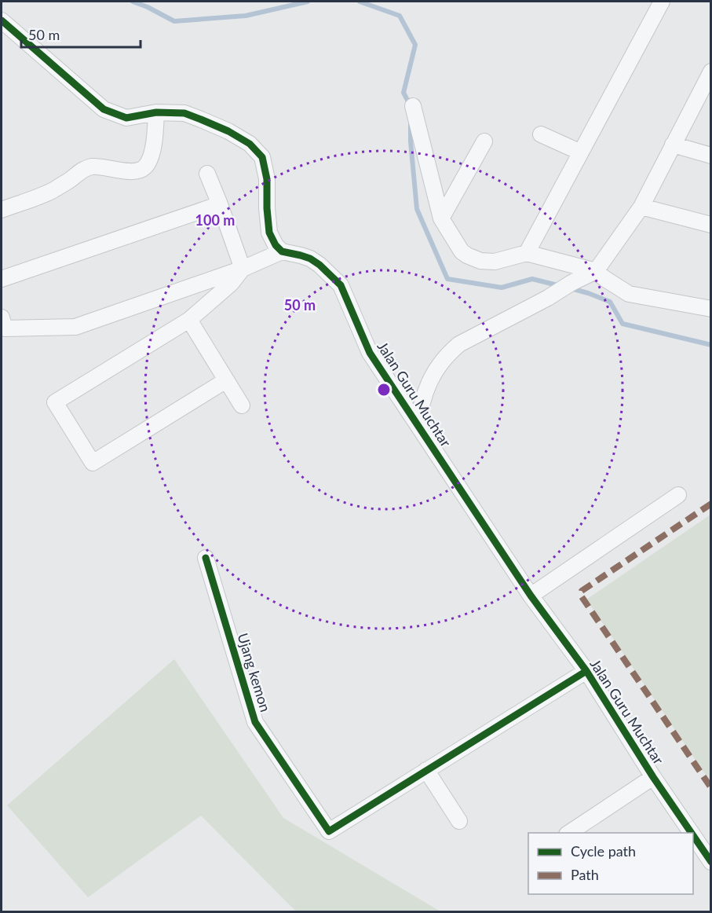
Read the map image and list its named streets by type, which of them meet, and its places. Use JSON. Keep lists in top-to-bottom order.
{
  "streets": {
    "street": ["Jalan Guru Muchtar", "Ujang kemon"]
  },
  "legend": ["Cycle path", "Path"],
  "scale_bar": "50 m",
  "rings": ["100 m", "50 m"]
}
